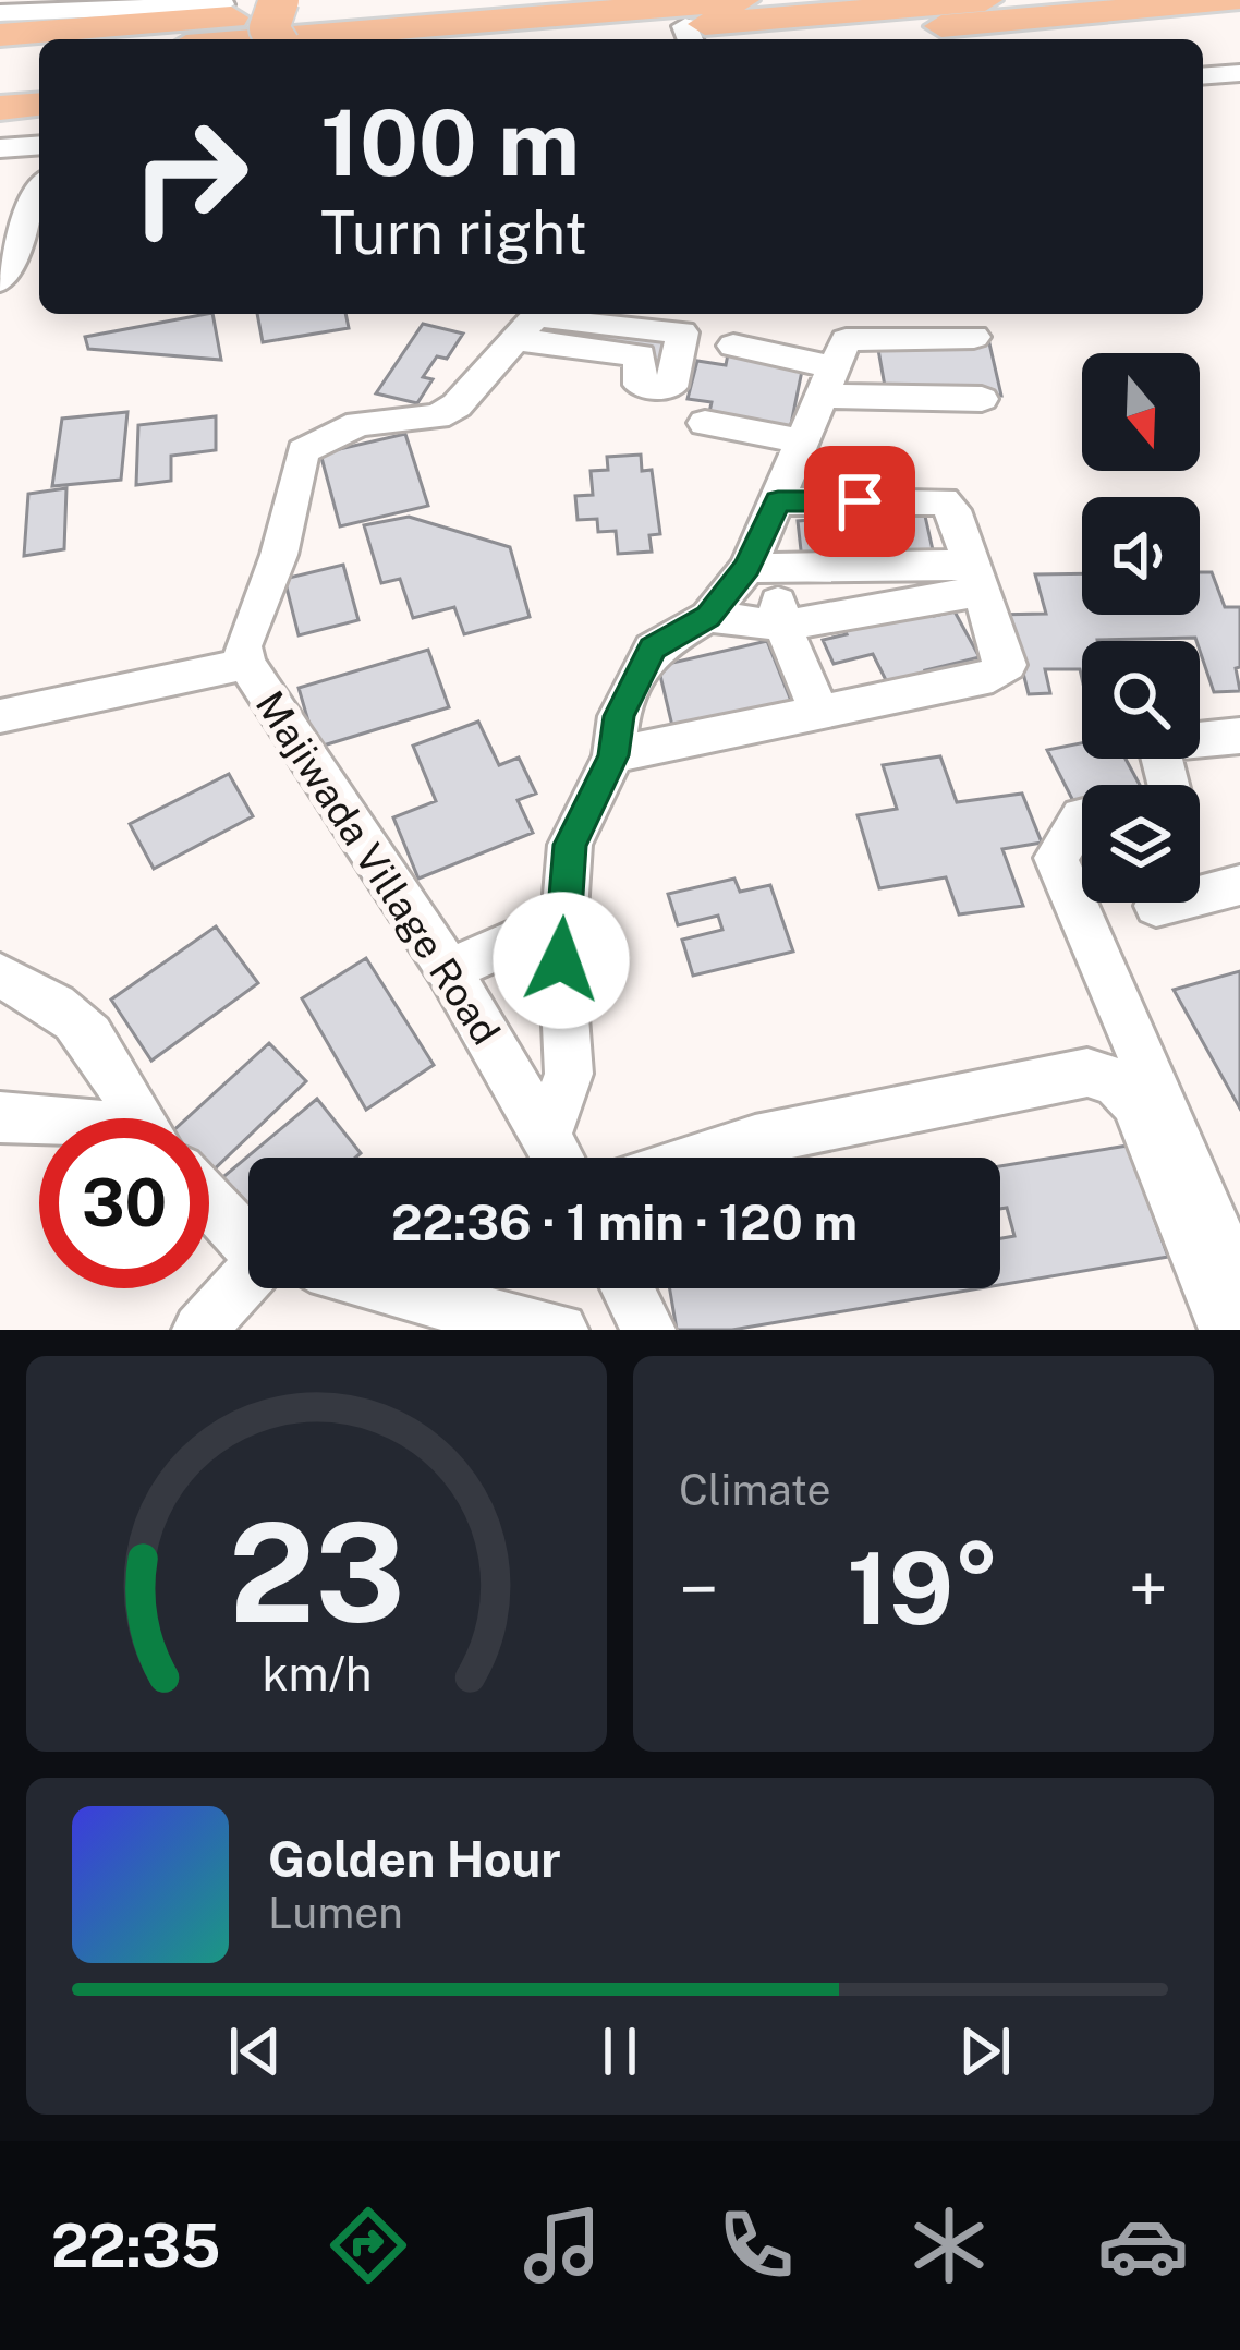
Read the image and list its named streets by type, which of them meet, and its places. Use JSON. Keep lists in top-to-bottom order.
{
  "streets": {
    "street": ["Majiwada Village Road"]
  },
  "north": "bottom",
  "page": {
    "turn": ["100 m", "Turn right"],
    "limit": "30",
    "trip": "22:36 · 1 min · 120 m",
    "tile": "Climate",
    "heat": ["−", "19°", "+"],
    "song": ["Golden Hour", "Lumen"],
    "tabs": "22:35",
    "gauge": ["23", "km/h"]
  }
}
